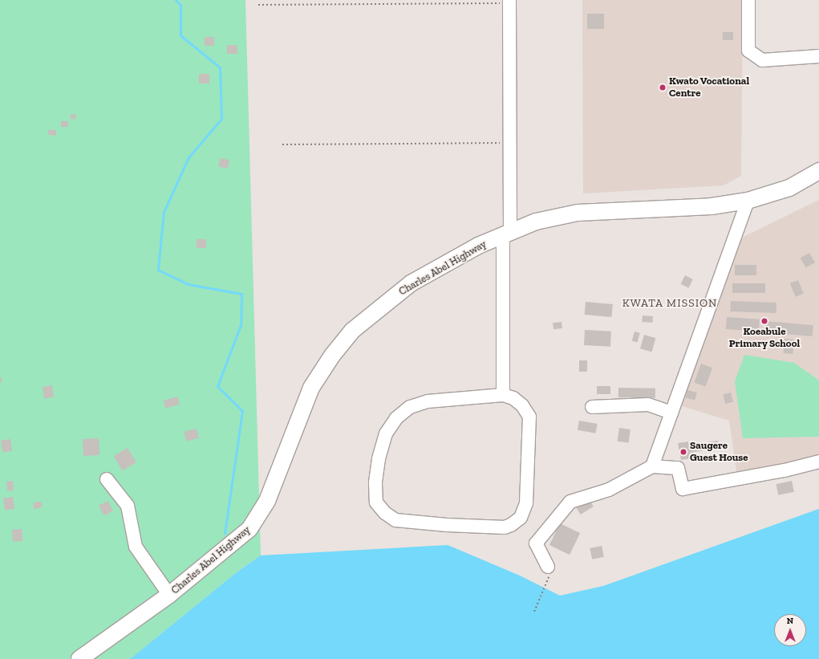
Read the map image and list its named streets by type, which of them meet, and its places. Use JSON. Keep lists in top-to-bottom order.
{
  "streets": {
    "main road": ["Charles Abel Highway"]
  },
  "districts": ["KWATA MISSION"],
  "places": ["Kwato Vocational Centre", "Koeabule Primary School", "Saugere Guest House"],
  "north": "top"
}
